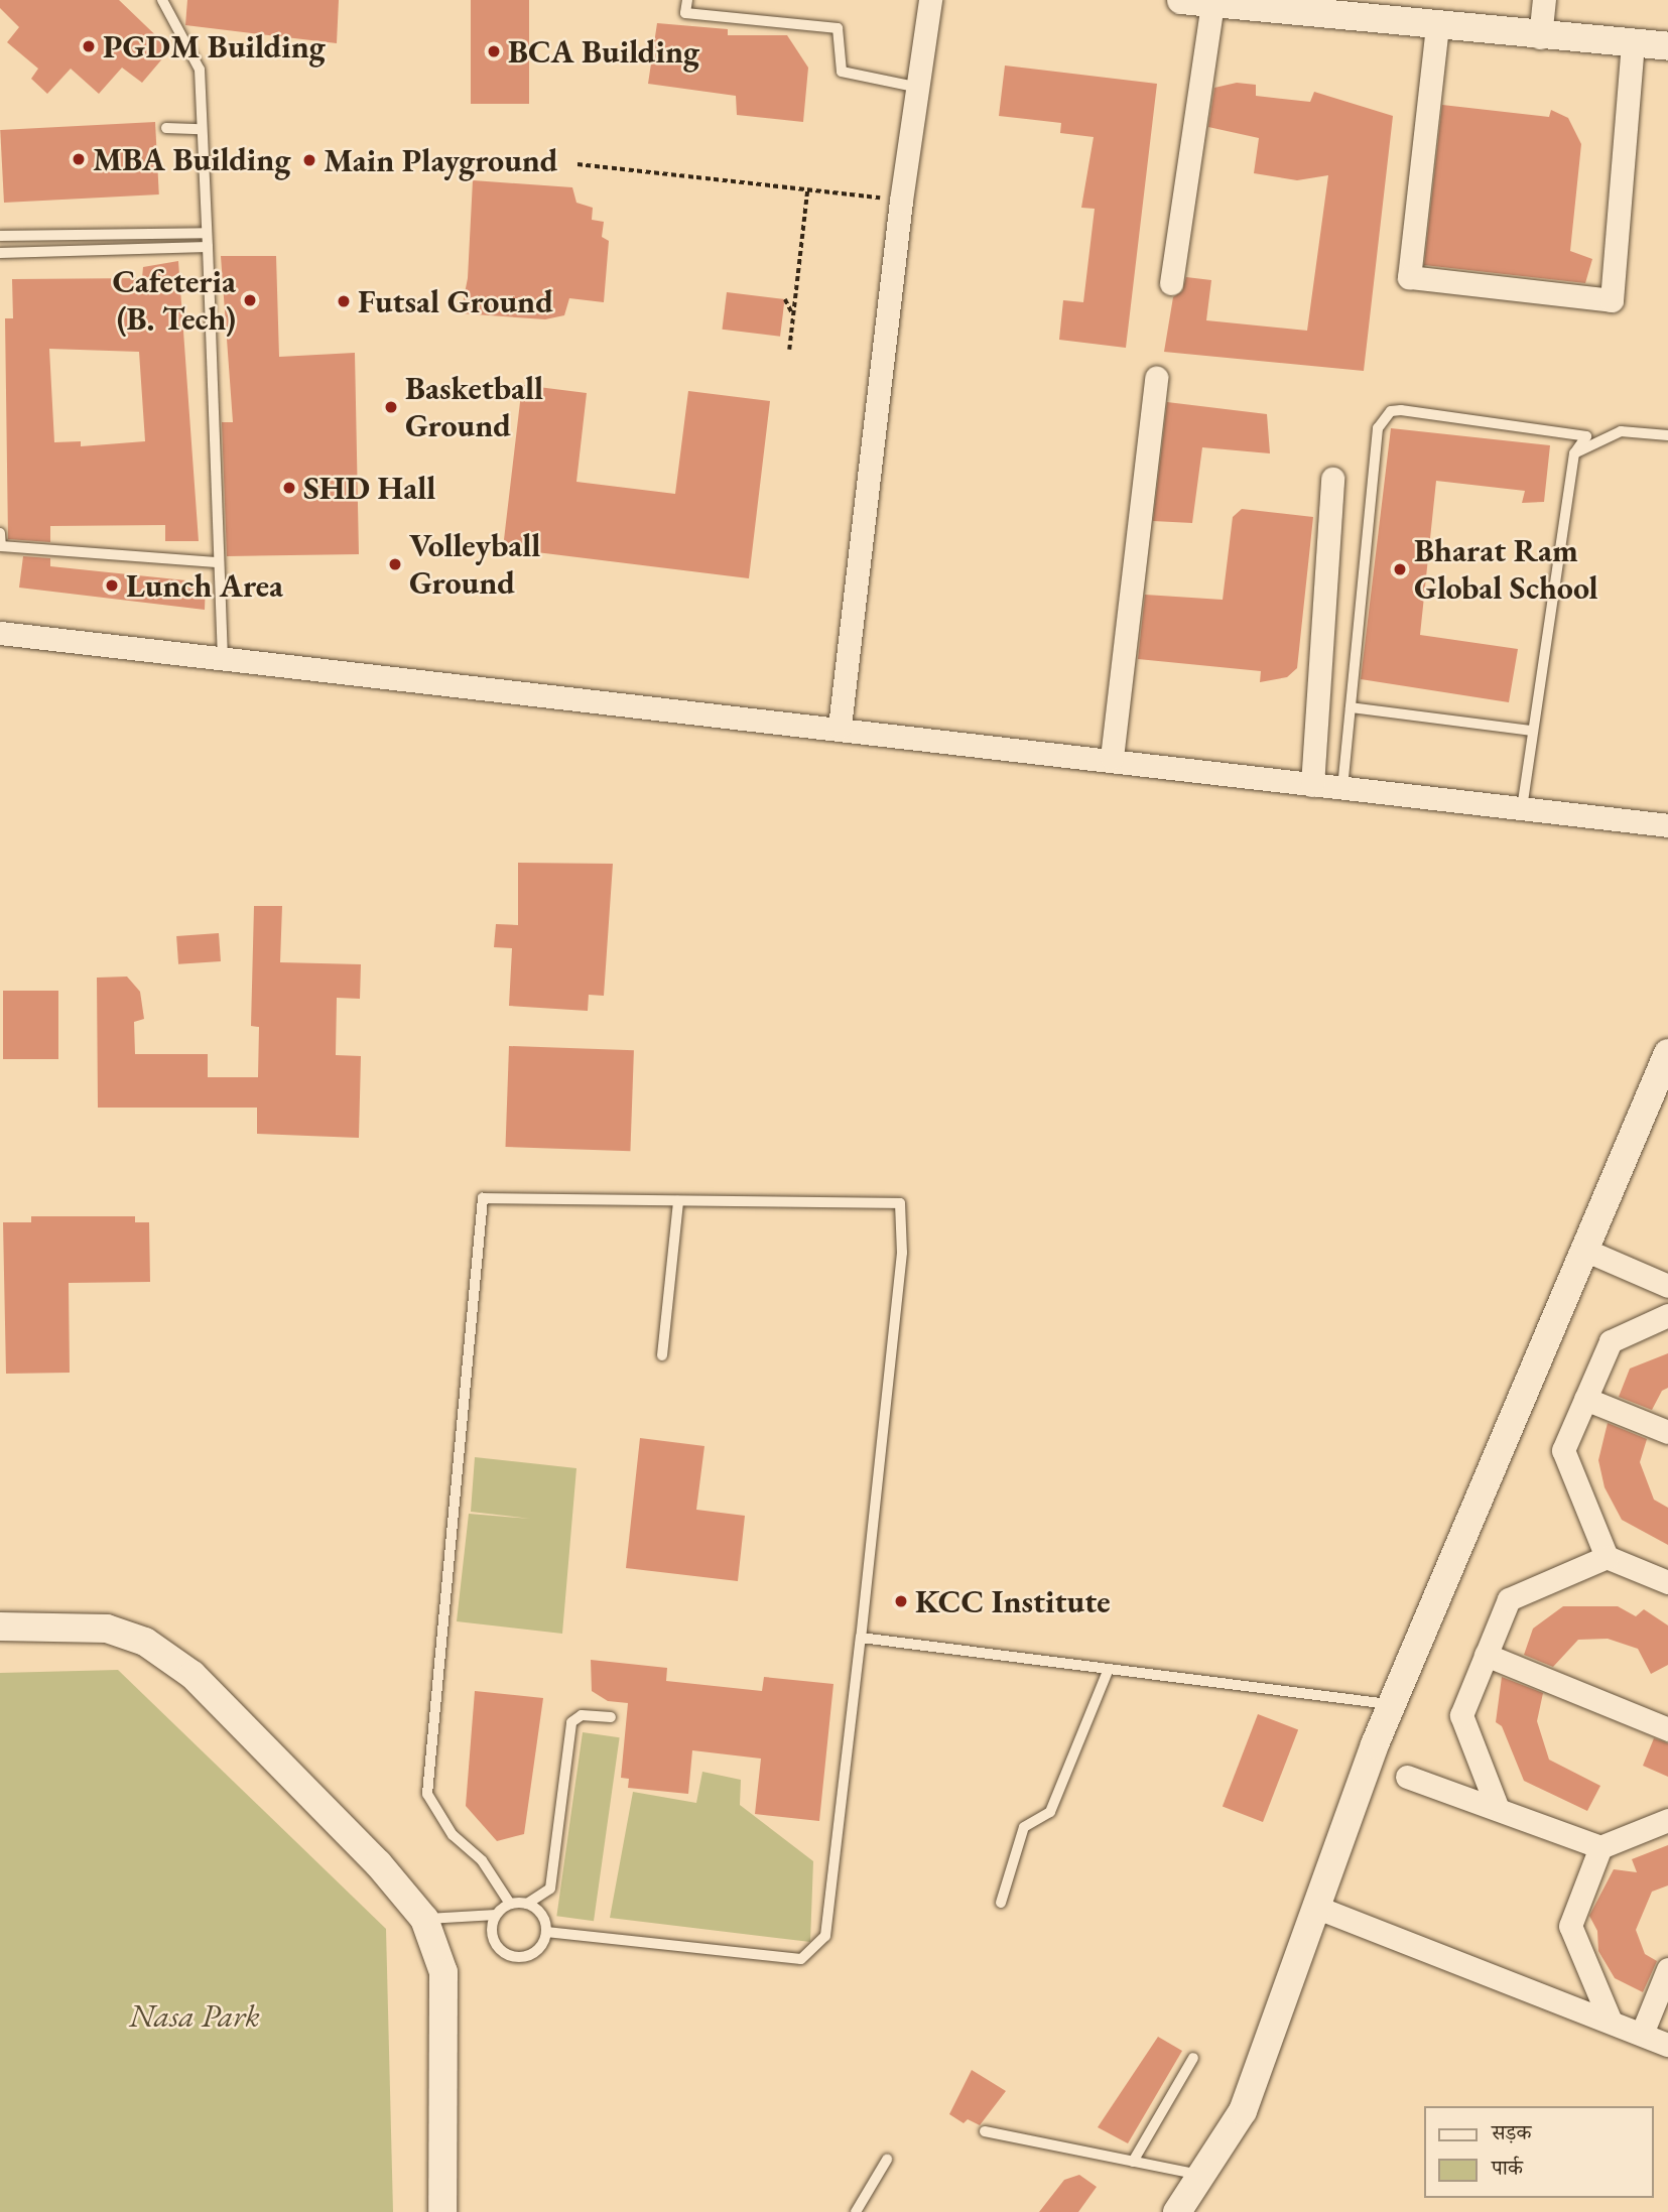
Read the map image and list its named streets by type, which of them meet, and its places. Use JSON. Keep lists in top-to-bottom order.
{
  "parks": ["Nasa Park"],
  "places": [
    "PGDM Building",
    "BCA Building",
    "MBA Building",
    "Main Playground",
    "Cafeteria (B. Tech)",
    "Futsal Ground",
    "Basketball Ground",
    "SHD Hall",
    "Volleyball Ground",
    "Bharat Ram Global School",
    "Lunch Area",
    "KCC Institute"
  ],
  "legend": ["सड़क", "पार्क"]
}
